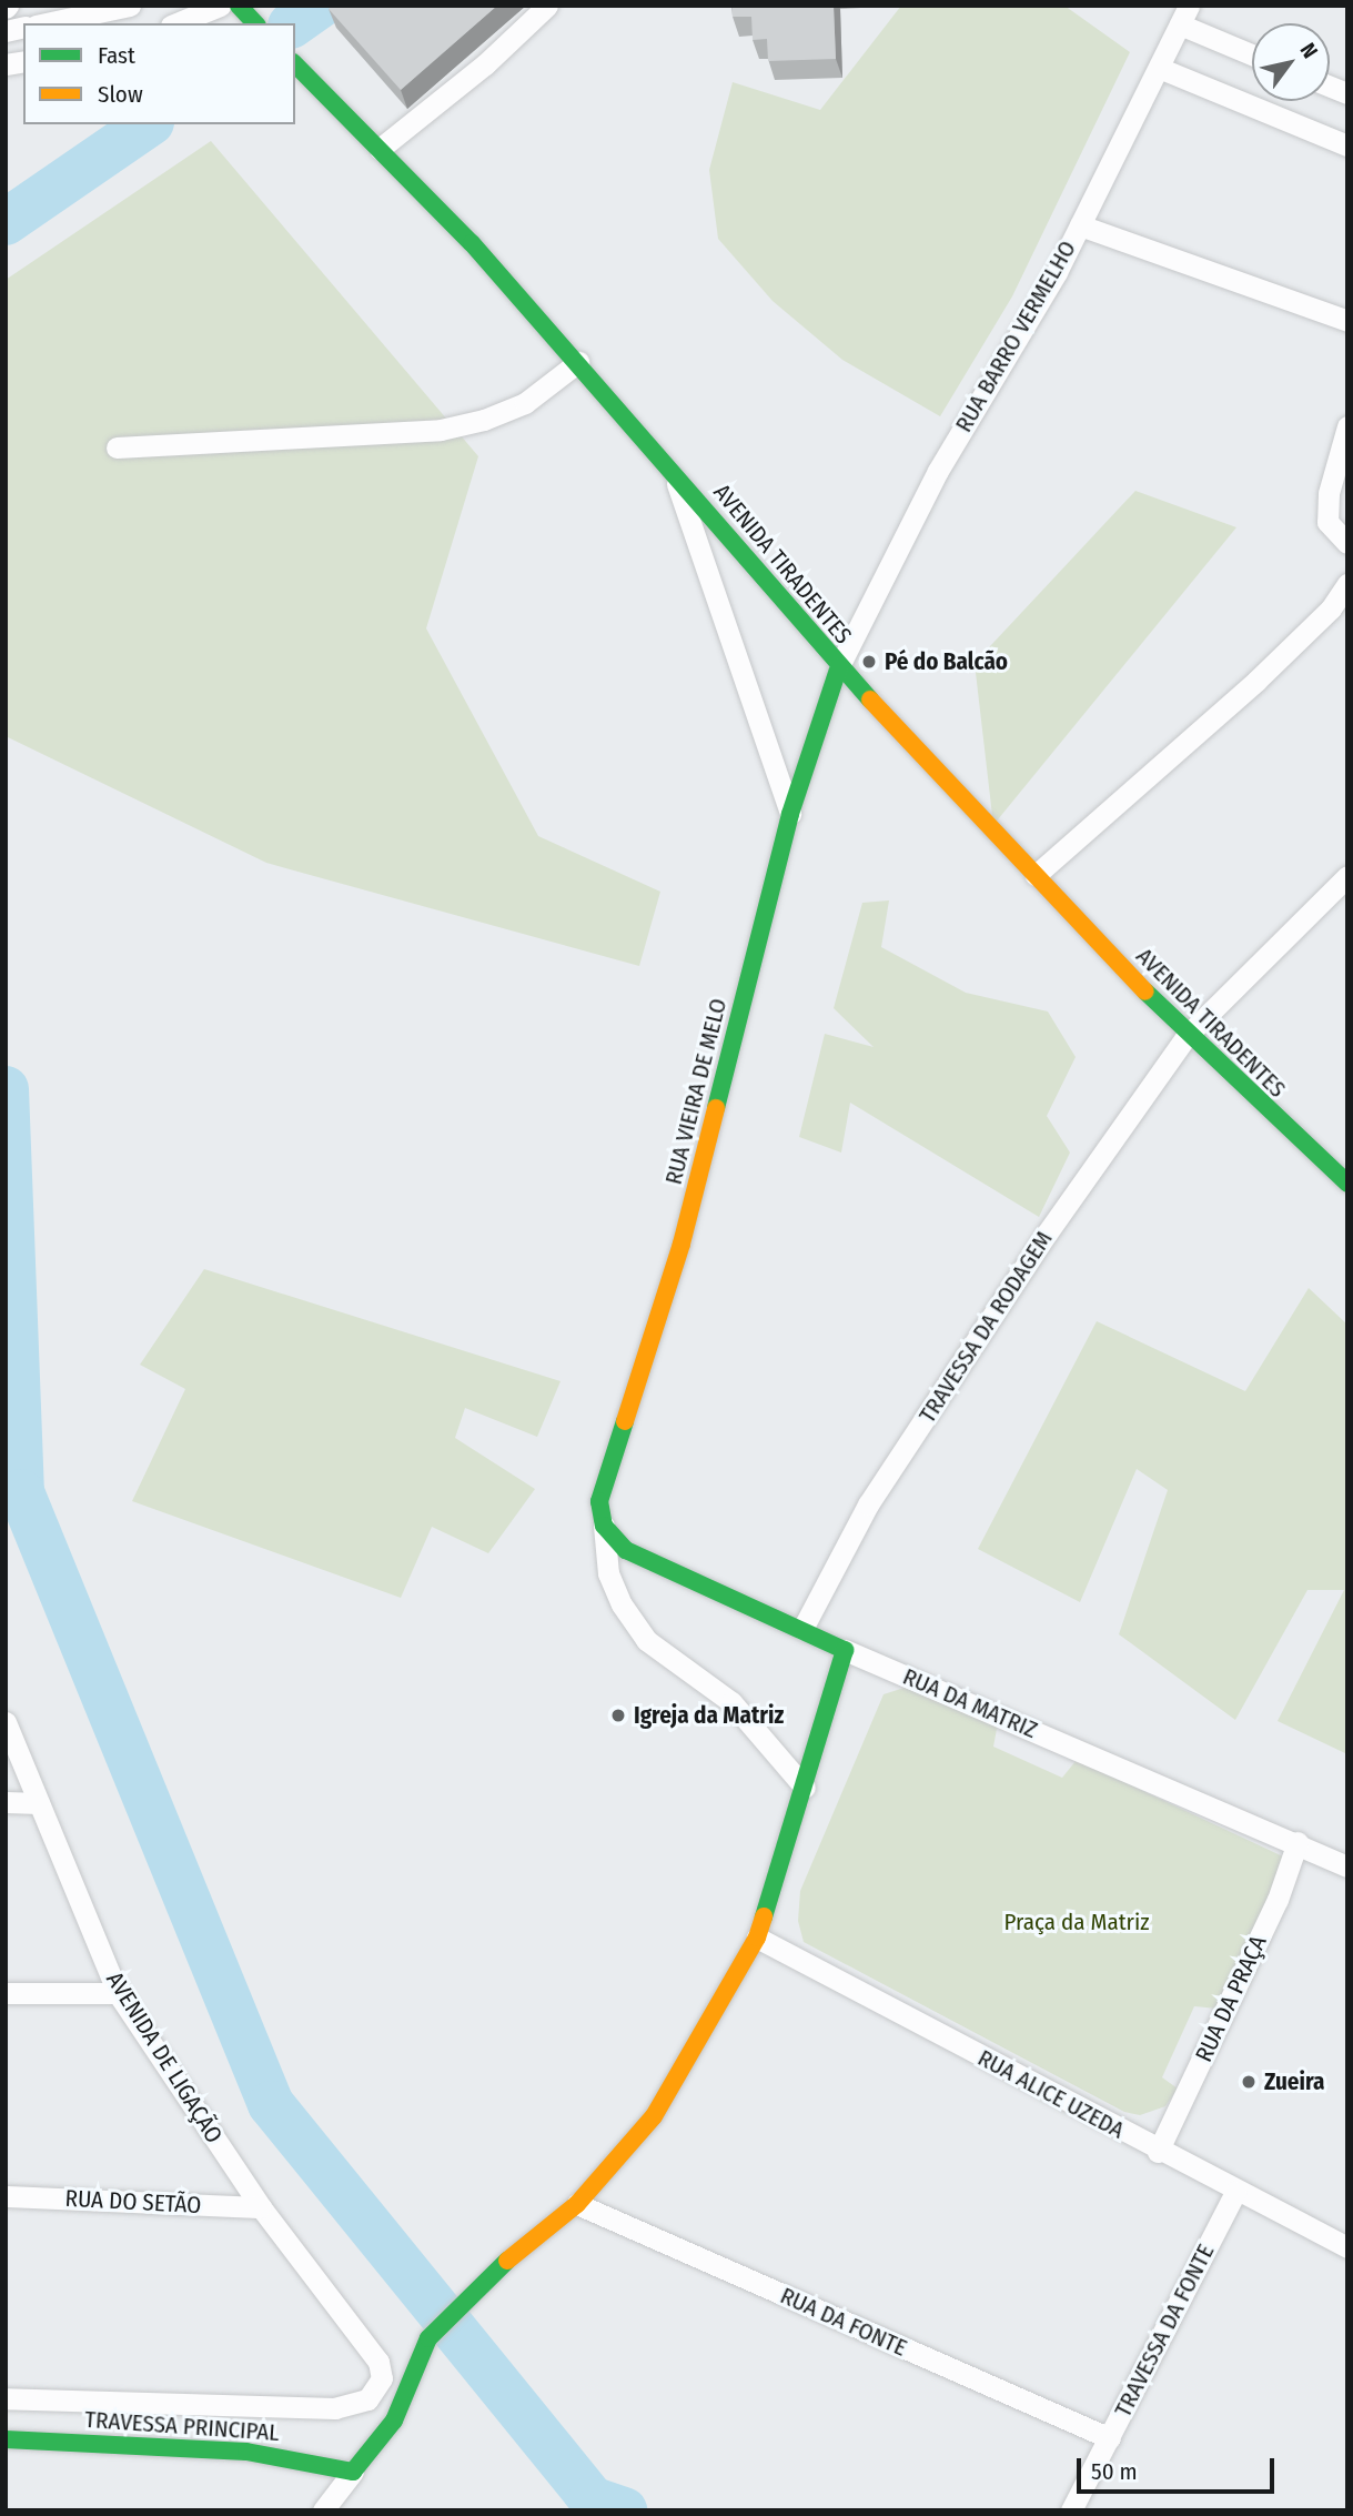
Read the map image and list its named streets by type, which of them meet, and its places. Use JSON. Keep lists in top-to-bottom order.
{
  "streets": {
    "street": [
      "RUA BARRO VERMELHO",
      "AVENIDA TIRADENTES",
      "RUA VIEIRA DE MELO",
      "TRAVESSA DA RODAGEM",
      "RUA DA MATRIZ",
      "RUA DA PRAÇA",
      "AVENIDA DE LIGAÇÃO",
      "RUA ALICE UZEDA",
      "RUA DO SETÃO",
      "RUA DA FONTE",
      "TRAVESSA DA FONTE",
      "TRAVESSA PRINCIPAL"
    ]
  },
  "crossings": [
    ["RUA BARRO VERMELHO", "AVENIDA TIRADENTES"],
    ["RUA BARRO VERMELHO", "RUA VIEIRA DE MELO"],
    ["AVENIDA TIRADENTES", "RUA VIEIRA DE MELO"],
    ["AVENIDA TIRADENTES", "TRAVESSA DA RODAGEM"],
    ["RUA VIEIRA DE MELO", "RUA DA MATRIZ"],
    ["TRAVESSA DA RODAGEM", "RUA DA MATRIZ"],
    ["RUA DA MATRIZ", "RUA DA PRAÇA"],
    ["RUA DA PRAÇA", "RUA ALICE UZEDA"],
    ["AVENIDA DE LIGAÇÃO", "RUA DO SETÃO"],
    ["RUA ALICE UZEDA", "TRAVESSA DA FONTE"],
    ["RUA DA FONTE", "TRAVESSA DA FONTE"]
  ],
  "parks": ["Praça da Matriz"],
  "places": ["Pé do Balcão", "Igreja da Matriz", "Zueira"],
  "legend": ["Fast", "Slow"],
  "scale_bar": "50 m",
  "north": "top right"
}
